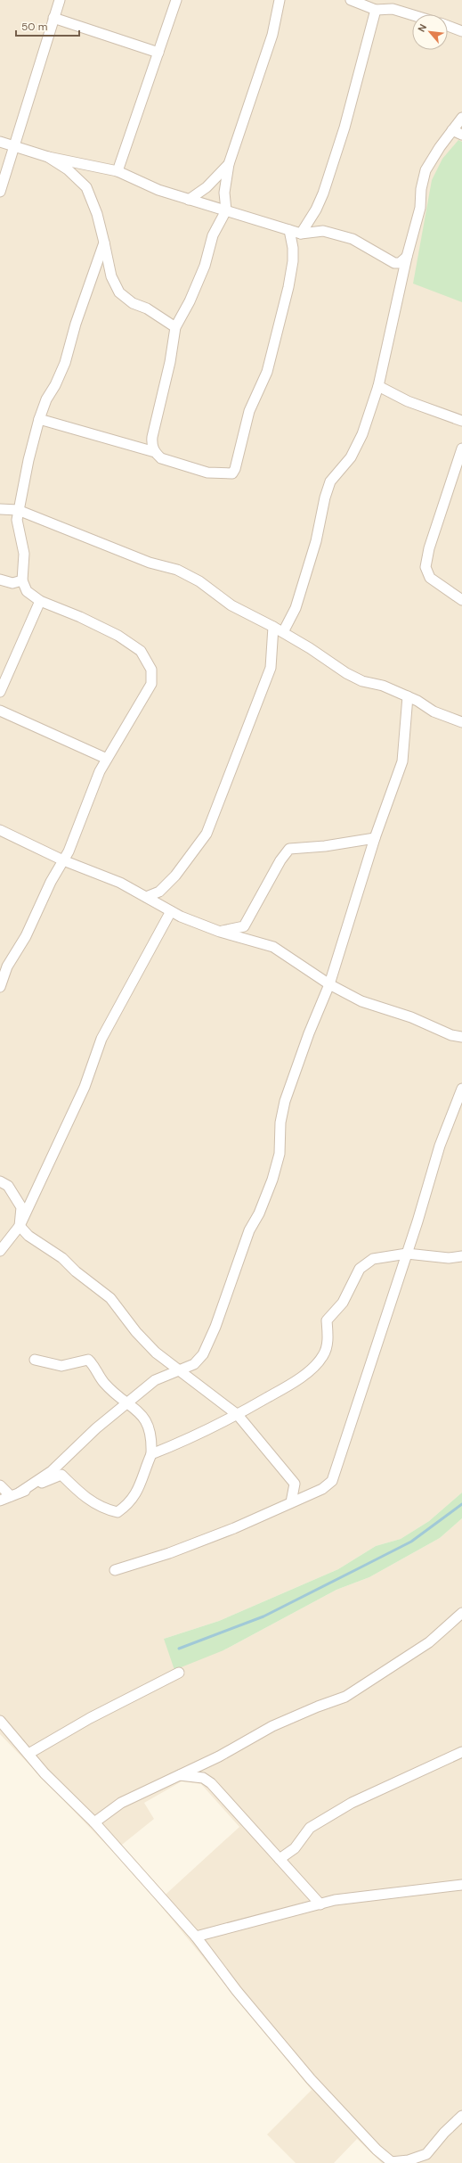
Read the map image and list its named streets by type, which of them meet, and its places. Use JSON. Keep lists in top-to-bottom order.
{
  "scale_bar": "50 m",
  "north": "top left"
}
